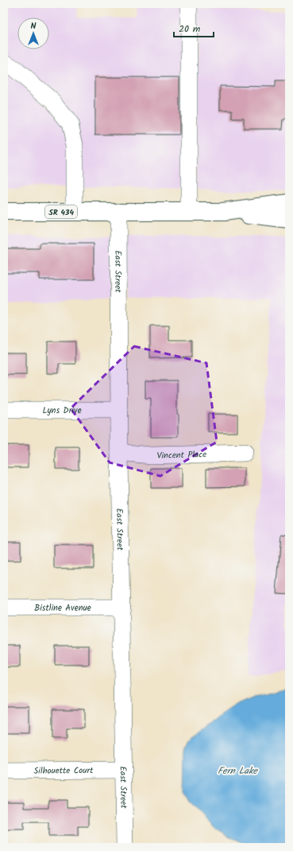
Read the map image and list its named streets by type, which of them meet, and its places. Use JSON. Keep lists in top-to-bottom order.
{
  "streets": {
    "main road": ["SR 434"],
    "street": [
      "East Street",
      "Lyns Drive",
      "Vincent Place",
      "Bistline Avenue",
      "Silhouette Court"
    ]
  },
  "crossings": [
    ["SR 434", "East Street"],
    ["East Street", "Lyns Drive"],
    ["East Street", "Vincent Place"],
    ["East Street", "Bistline Avenue"],
    ["East Street", "Silhouette Court"]
  ],
  "water": ["Fern Lake"],
  "scale_bar": "20 m",
  "north": "top"
}
